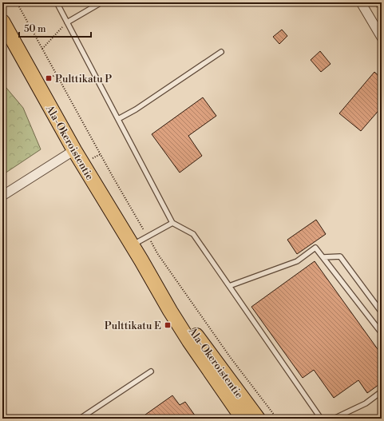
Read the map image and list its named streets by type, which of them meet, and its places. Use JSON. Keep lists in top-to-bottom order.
{
  "streets": {
    "main road": ["Ala-Okeroistentie"]
  },
  "places": {
    "transit": ["Pulttikatu P", "Pulttikatu E"]
  },
  "scale_bar": "50 m"
}
